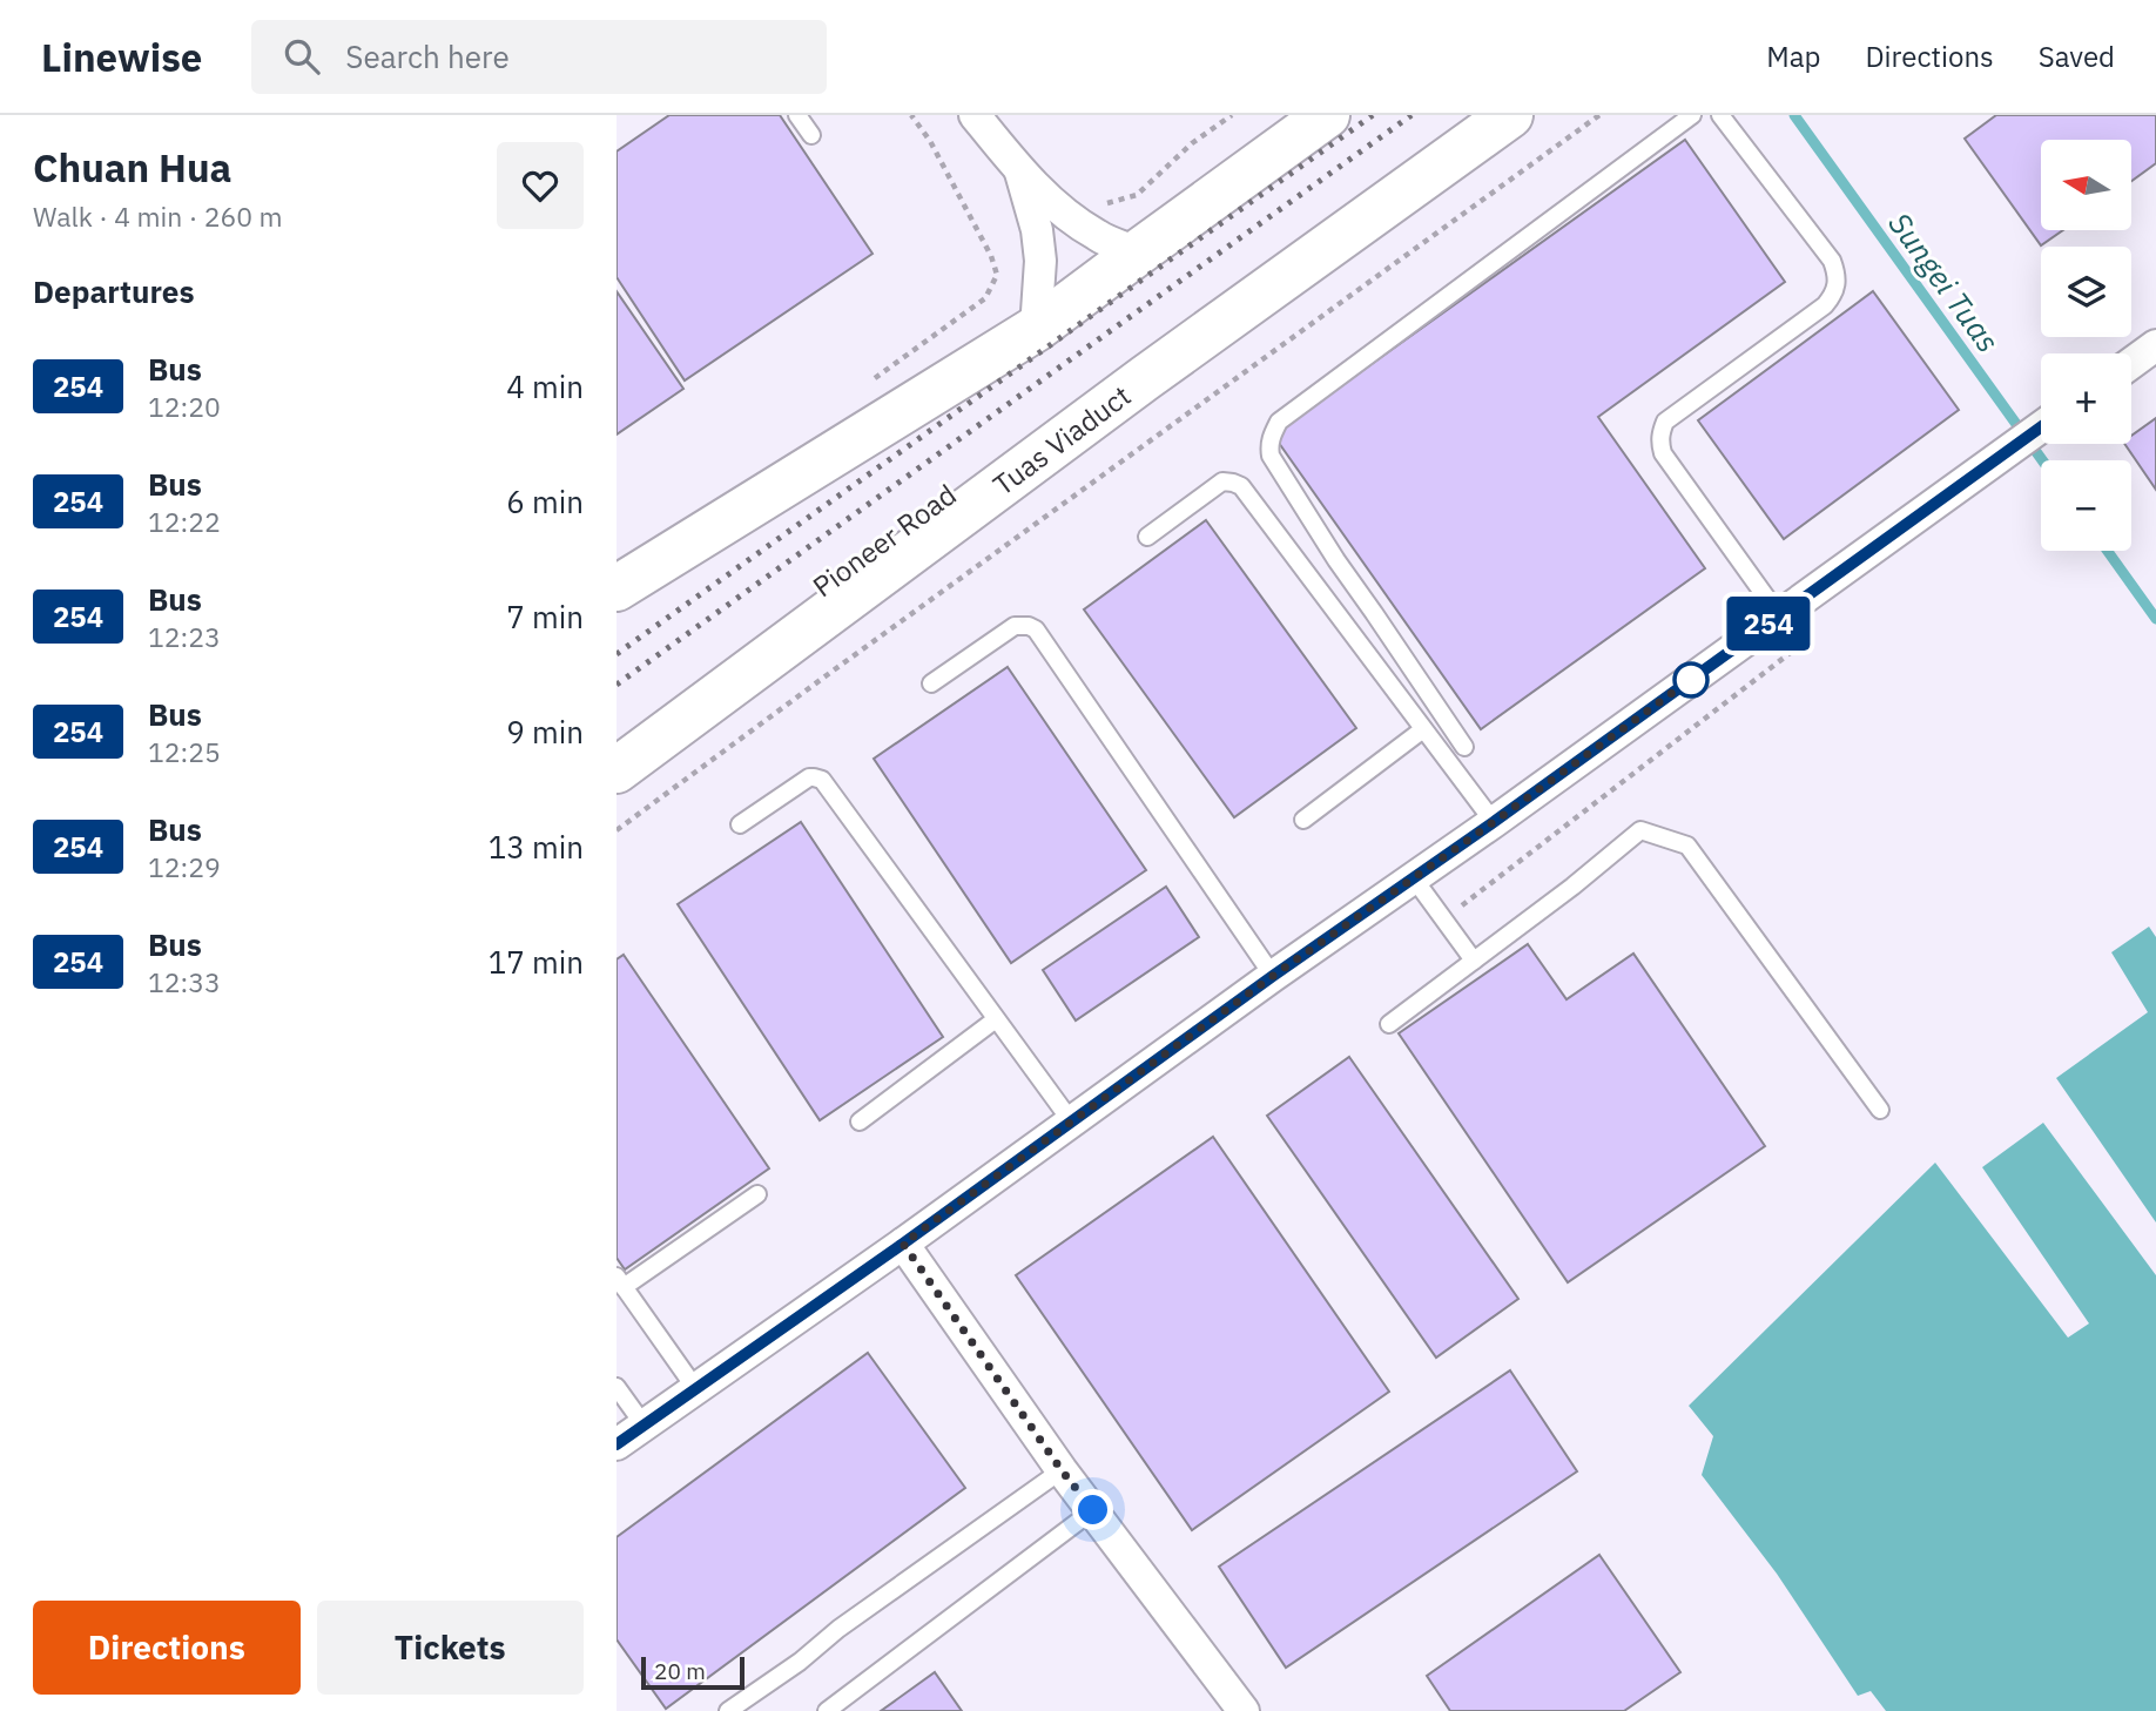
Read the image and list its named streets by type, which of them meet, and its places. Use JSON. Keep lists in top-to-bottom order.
{
  "streets": {
    "main road": ["Tuas Viaduct", "Pioneer Road"]
  },
  "water": ["Sungei Tuas"],
  "lines": ["bus line 254"],
  "scale_bar": "20 m",
  "north": "left",
  "page": {
    "header": "Linewise",
    "search": "Search here",
    "nav": ["Map", "Directions", "Saved"],
    "heading": [
      ["Chuan Hua", "Walk · 4 min · 260 m"],
      "Departures"
    ],
    "on_map": "254",
    "map_buttons": ["+", "−"],
    "list": [
      {
        "mark": "254",
        "name": "Bus",
        "note": "12:20",
        "value": "4 min"
      },
      {
        "mark": "254",
        "name": "Bus",
        "note": "12:22",
        "value": "6 min"
      },
      {
        "mark": "254",
        "name": "Bus",
        "note": "12:23",
        "value": "7 min"
      },
      {
        "mark": "254",
        "name": "Bus",
        "note": "12:25",
        "value": "9 min"
      },
      {
        "mark": "254",
        "name": "Bus",
        "note": "12:29",
        "value": "13 min"
      },
      {
        "mark": "254",
        "name": "Bus",
        "note": "12:33",
        "value": "17 min"
      }
    ],
    "buttons": ["Directions", "Tickets"],
    "scale": "20 m"
  }
}
